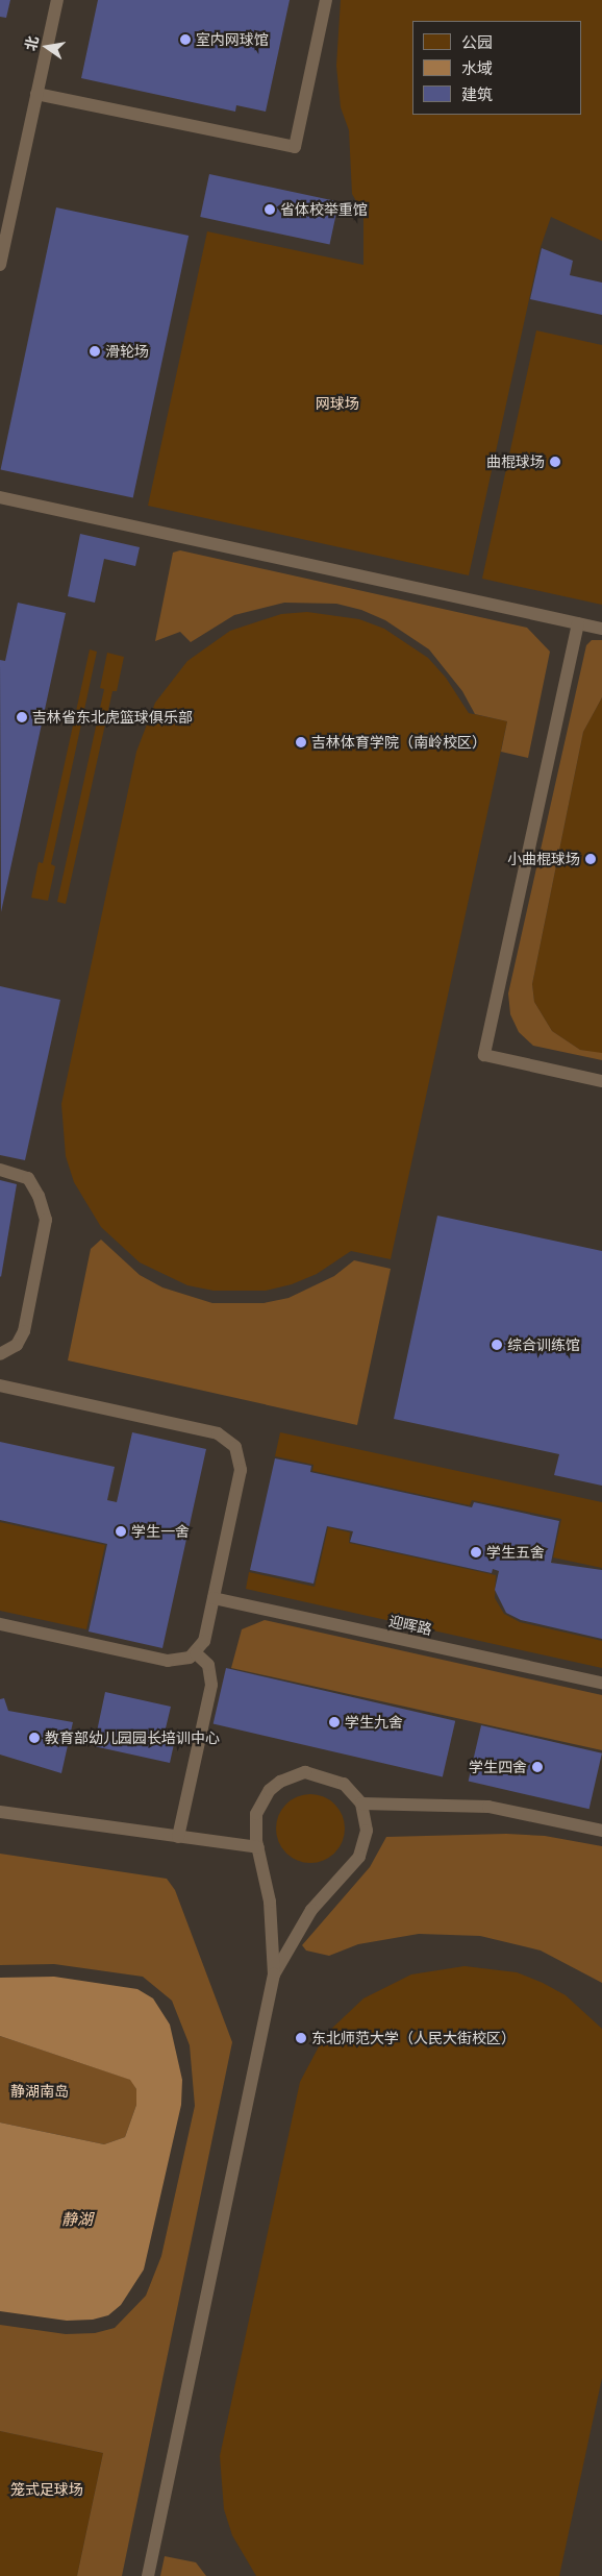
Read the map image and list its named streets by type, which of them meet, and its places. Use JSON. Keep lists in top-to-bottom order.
{
  "streets": {
    "lane": ["迎晖路"]
  },
  "water": ["静湖"],
  "parks": ["网球场", "静湖南岛", "笼式足球场"],
  "places": [
    "室内网球馆",
    "省体校举重馆",
    "滑轮场",
    "曲棍球场",
    "吉林省东北虎篮球俱乐部",
    "吉林体育学院（南岭校区）",
    "小曲棍球场",
    "综合训练馆",
    "学生一舍",
    "学生五舍",
    "学生九舍",
    "教育部幼儿园园长培训中心",
    "学生四舍",
    "东北师范大学（人民大街校区）"
  ],
  "legend": ["公园", "水域", "建筑"],
  "north": "left"
}
